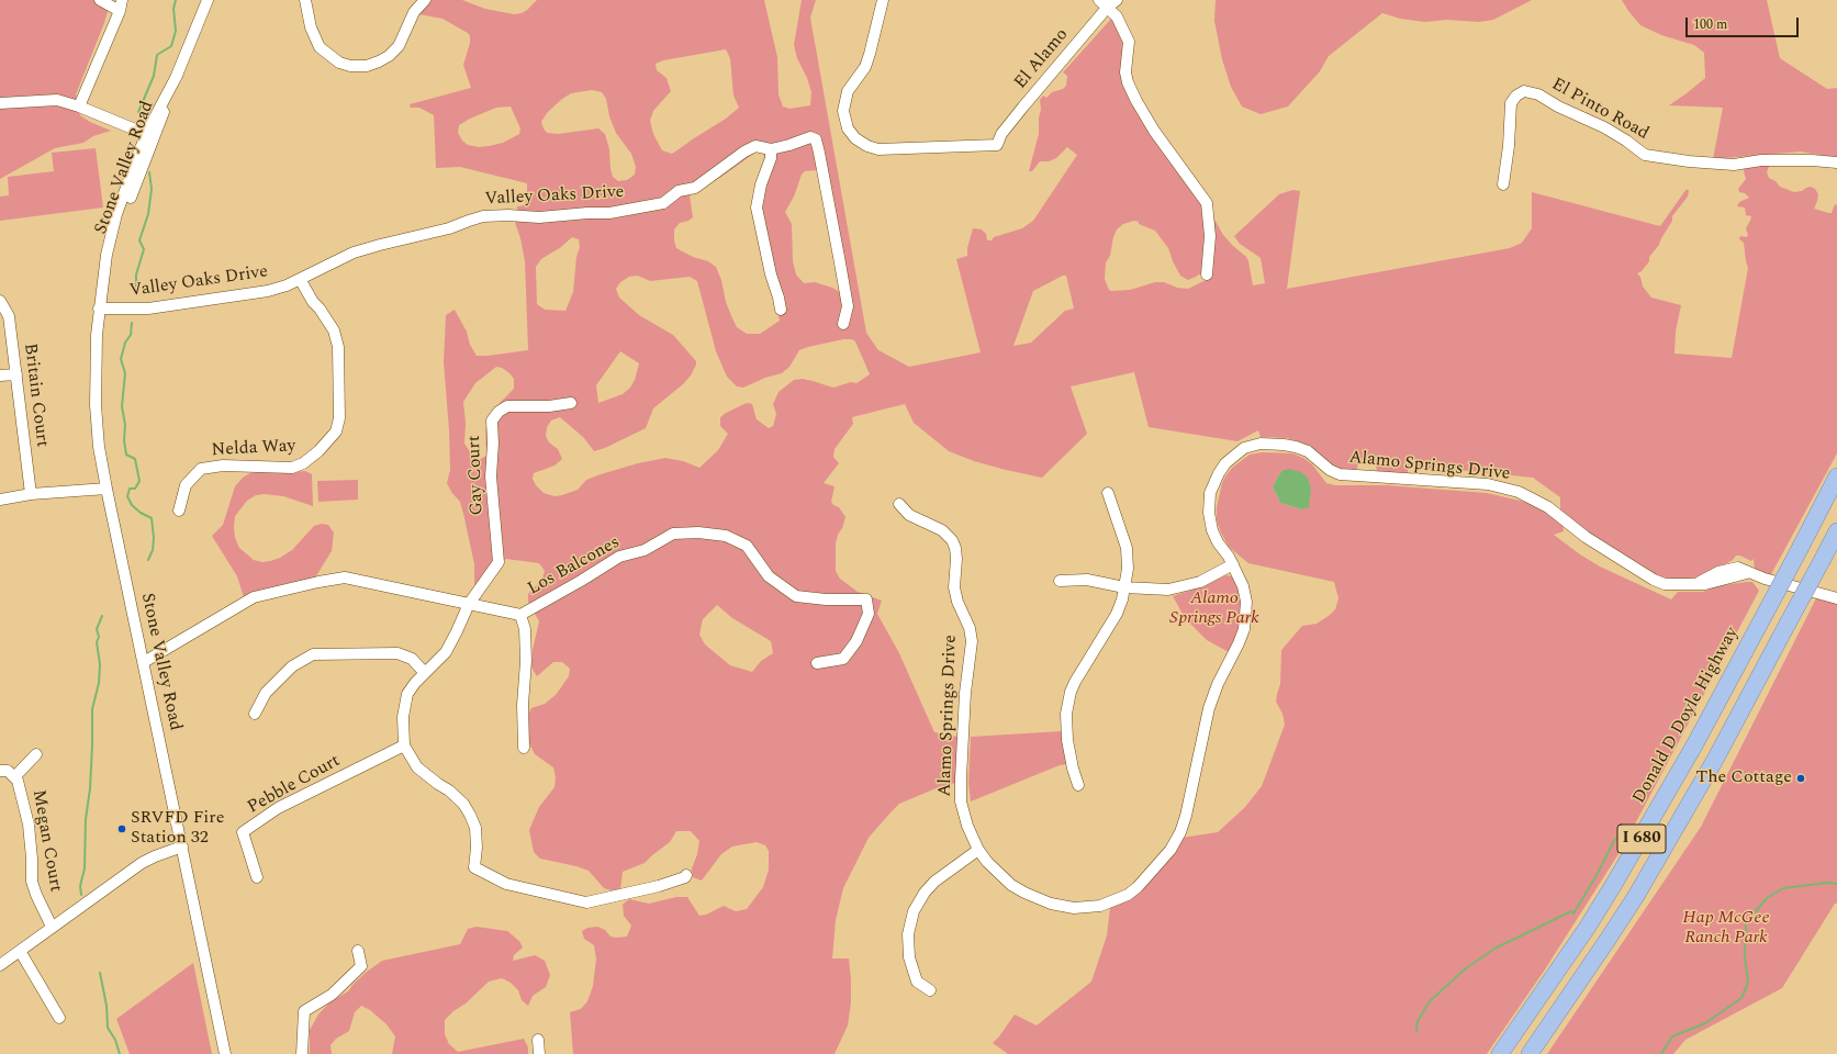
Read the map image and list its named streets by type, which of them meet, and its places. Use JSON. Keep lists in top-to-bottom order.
{
  "streets": {
    "highway": ["Donald D Doyle Highway", "I 680"],
    "street": [
      "El Alamo",
      "El Pinto Road",
      "Stone Valley Road",
      "Valley Oaks Drive",
      "Britain Court",
      "Nelda Way",
      "Alamo Springs Drive",
      "Gay Court",
      "Los Balcones",
      "Pebble Court",
      "Megan Court"
    ]
  },
  "crossings": [
    ["Stone Valley Road", "Valley Oaks Drive"],
    ["Valley Oaks Drive", "Nelda Way"],
    ["Gay Court", "Pebble Court"]
  ],
  "parks": ["Alamo Springs Park", "Hap McGee Ranch Park"],
  "places": ["The Cottage", "SRVFD Fire Station 32"],
  "scale_bar": "100 m"
}
